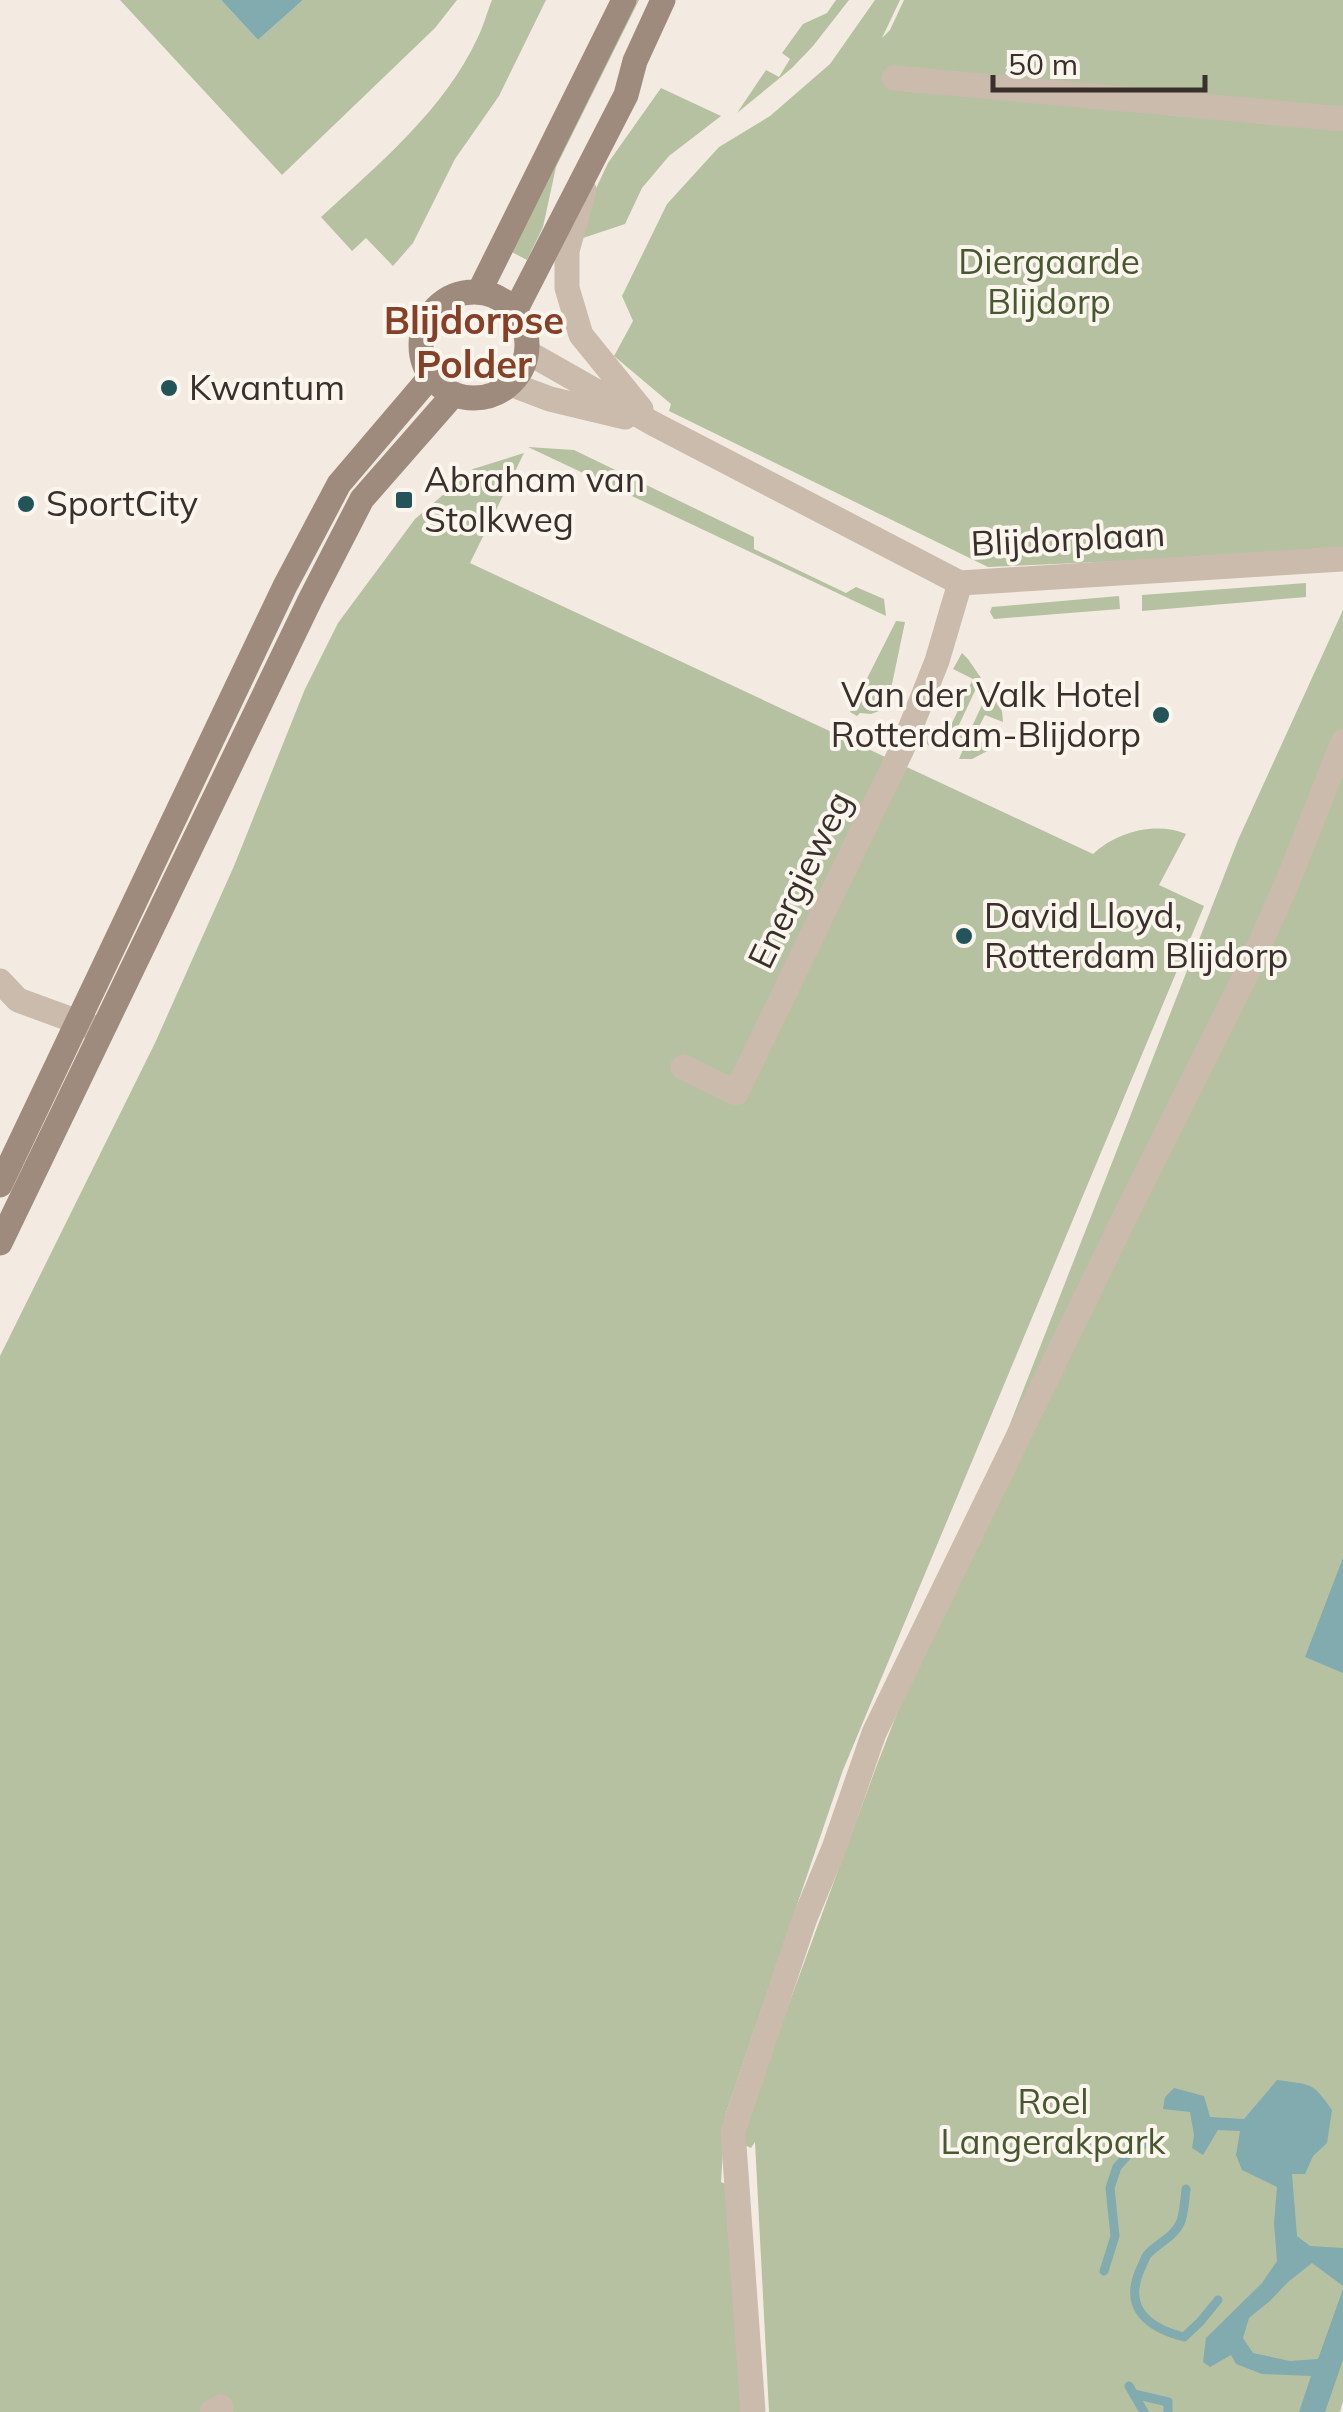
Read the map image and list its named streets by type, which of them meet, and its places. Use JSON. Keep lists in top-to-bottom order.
{
  "streets": {
    "street": ["Blijdorplaan", "Energieweg"]
  },
  "crossings": [
    ["Blijdorplaan", "Energieweg"]
  ],
  "districts": ["Blijdorpse Polder"],
  "parks": ["Diergaarde Blijdorp", "Roel Langerakpark"],
  "places": {
    "other": [
      "Kwantum",
      "SportCity",
      "Van der Valk Hotel Rotterdam-Blijdorp",
      "David Lloyd, Rotterdam Blijdorp"
    ],
    "transit": ["Abraham van Stolkweg"]
  },
  "scale_bar": "50 m"
}
